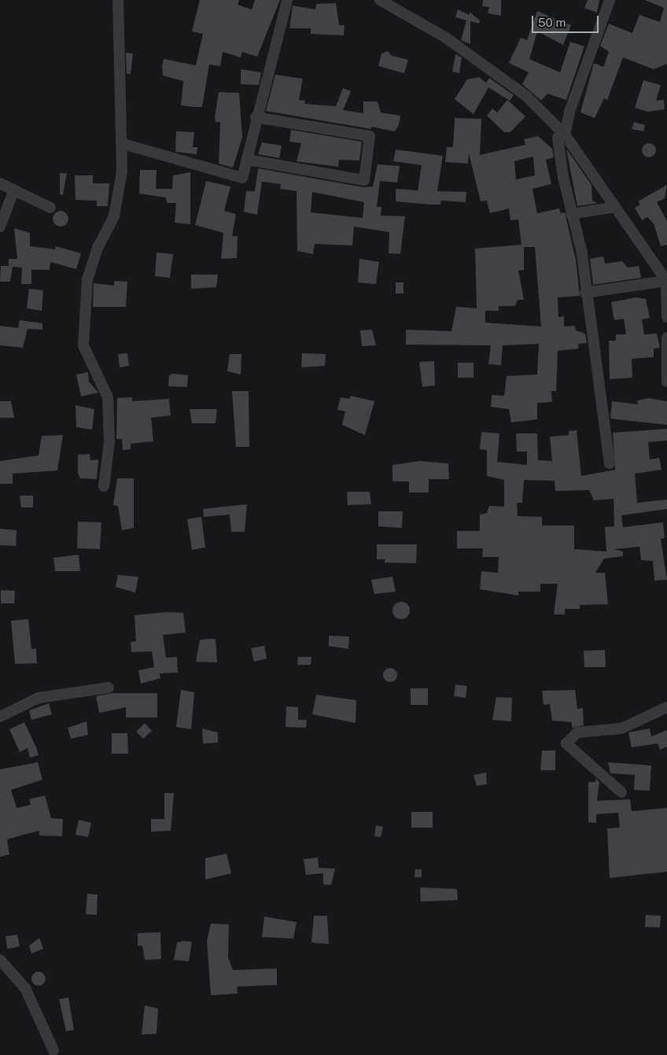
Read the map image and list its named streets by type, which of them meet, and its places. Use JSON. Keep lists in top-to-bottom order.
{
  "scale_bar": "50 m"
}
